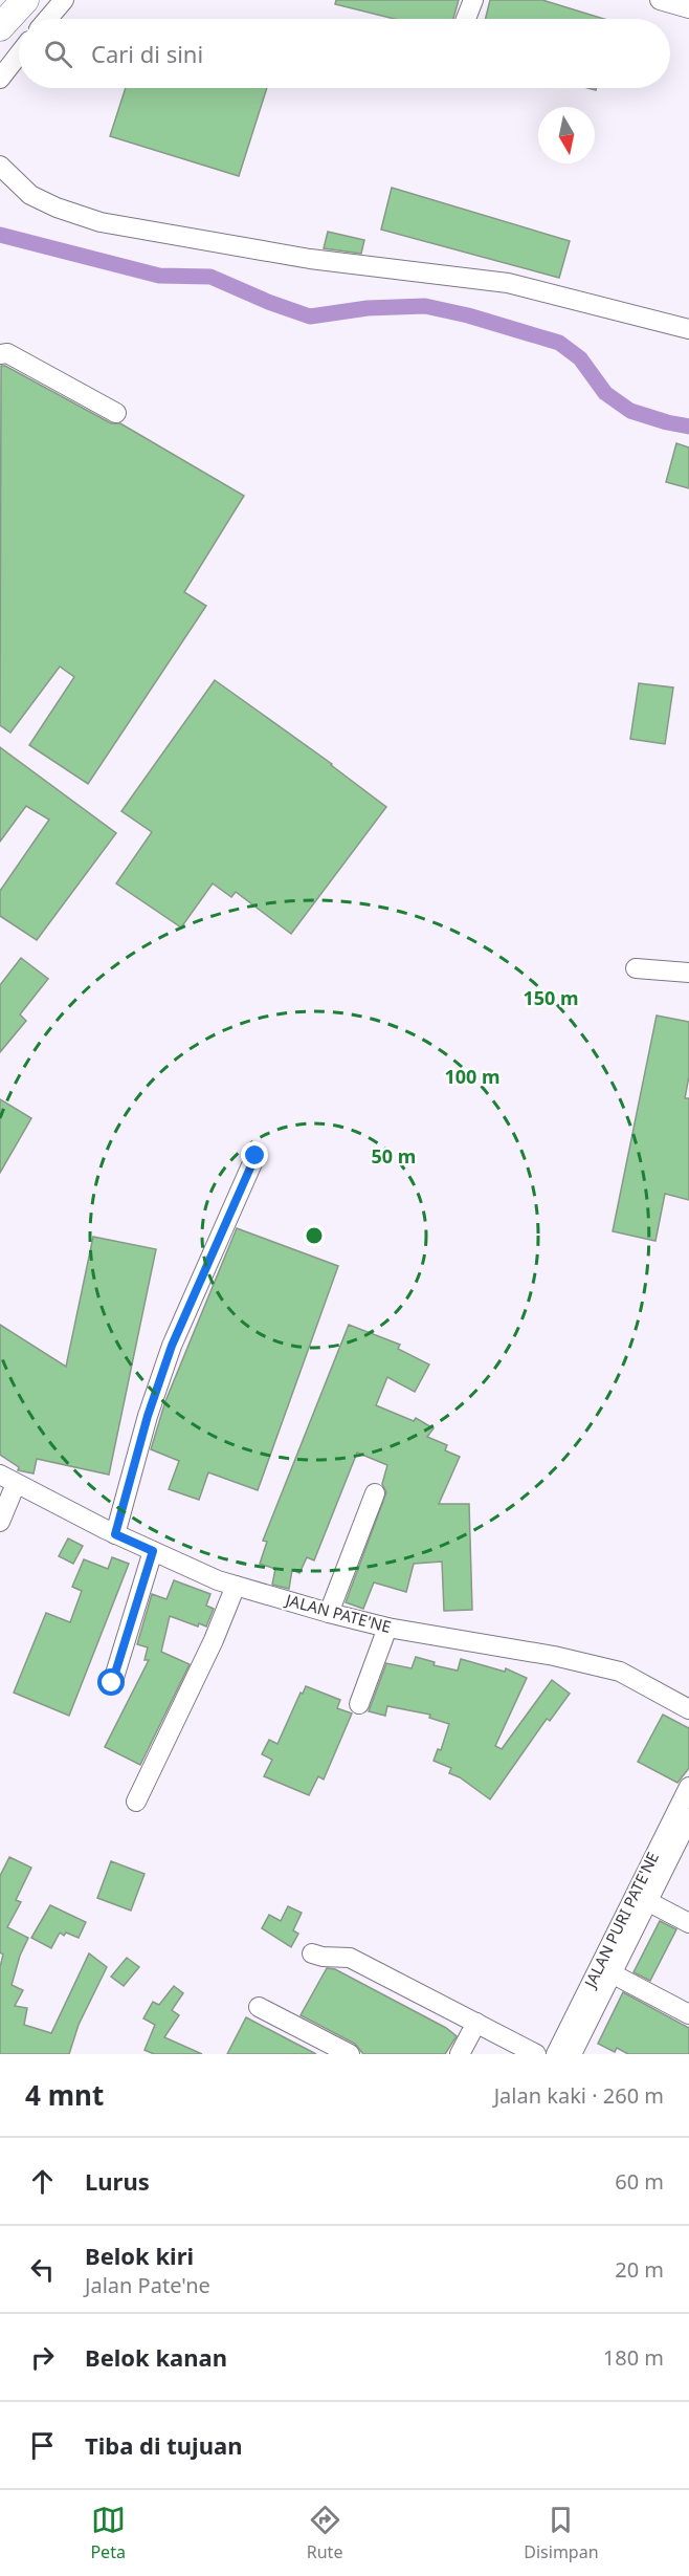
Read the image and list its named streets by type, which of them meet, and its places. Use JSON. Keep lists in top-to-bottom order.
{
  "streets": {
    "street": ["JALAN PATE'NE", "JALAN PURI PATE'NE"]
  },
  "north": "bottom",
  "page": {
    "search": "Cari di sini",
    "heading": ["4 mnt", "Jalan kaki · 260 m"],
    "list": [
      ["Lurus", "60 m"],
      ["Belok kiri", "Jalan Pate'ne", "20 m"],
      ["Belok kanan", "180 m"],
      "Tiba di tujuan"
    ],
    "nav": ["Peta", "Rute", "Disimpan"]
  },
  "rings": ["150 m", "100 m", "50 m"]
}
